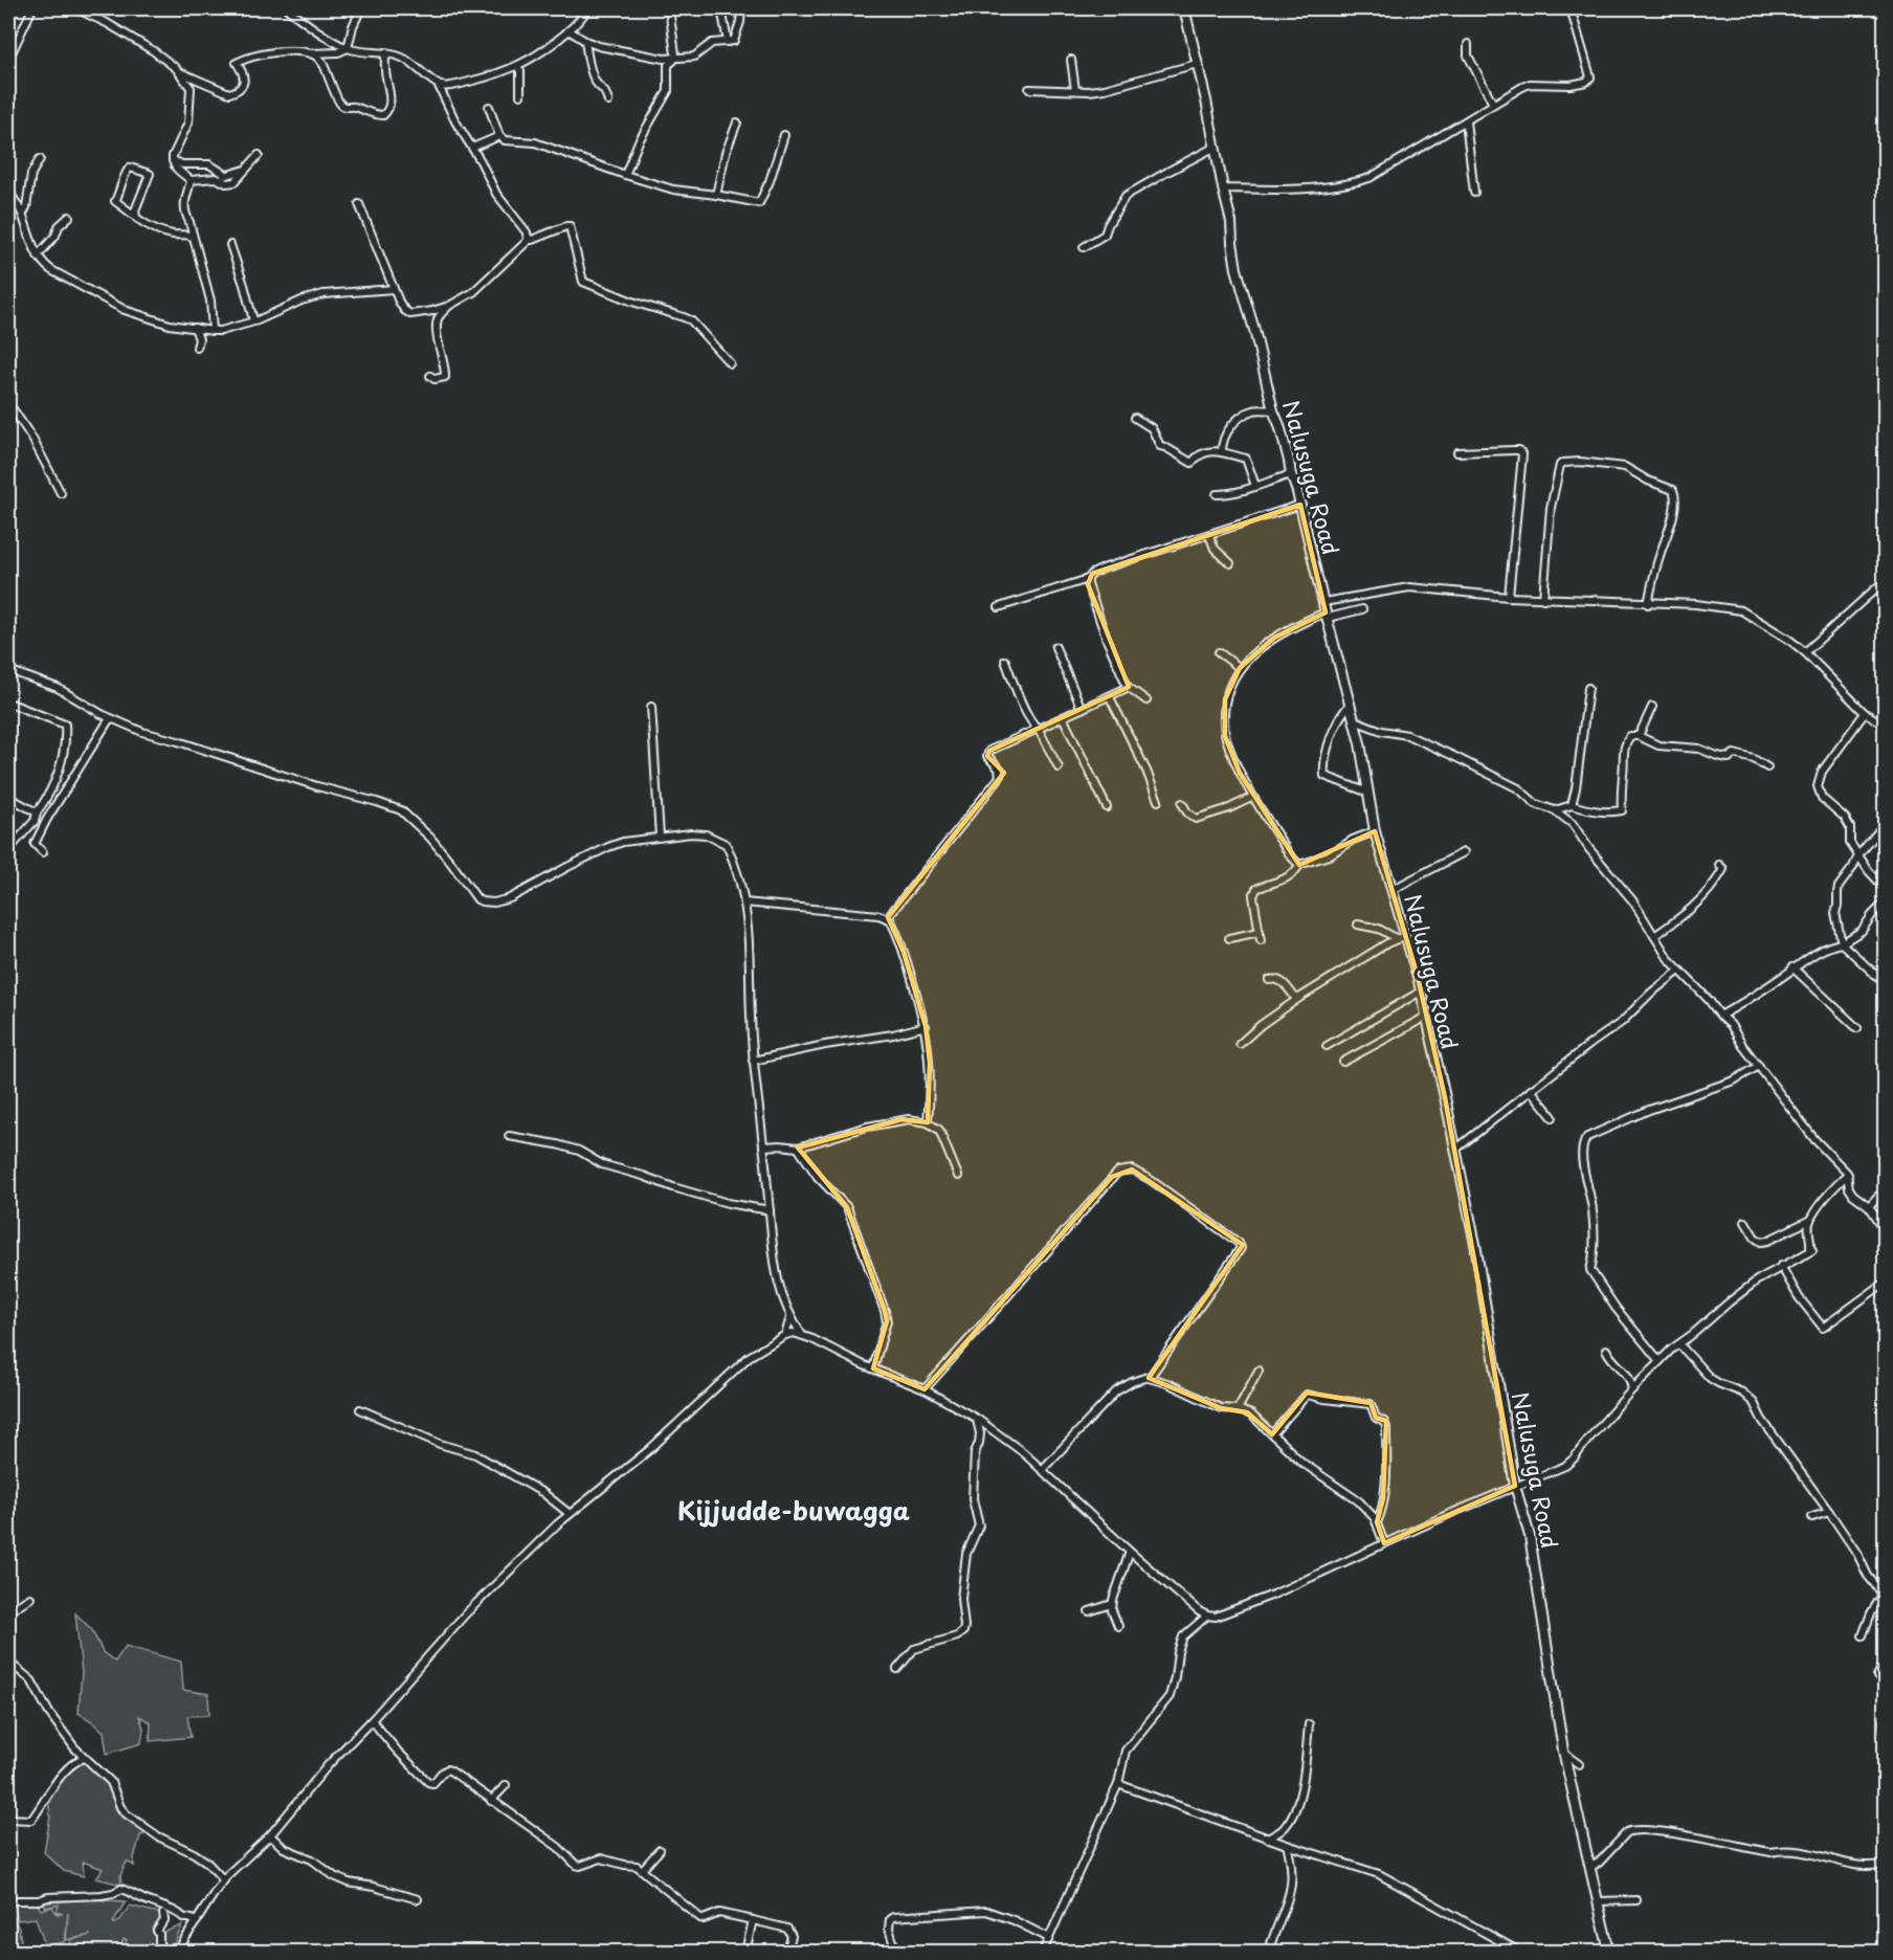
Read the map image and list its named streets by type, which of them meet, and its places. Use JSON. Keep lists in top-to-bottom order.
{
  "streets": {
    "street": ["Nalusuga Road"]
  },
  "districts": ["Kijjudde-buwagga"]
}
